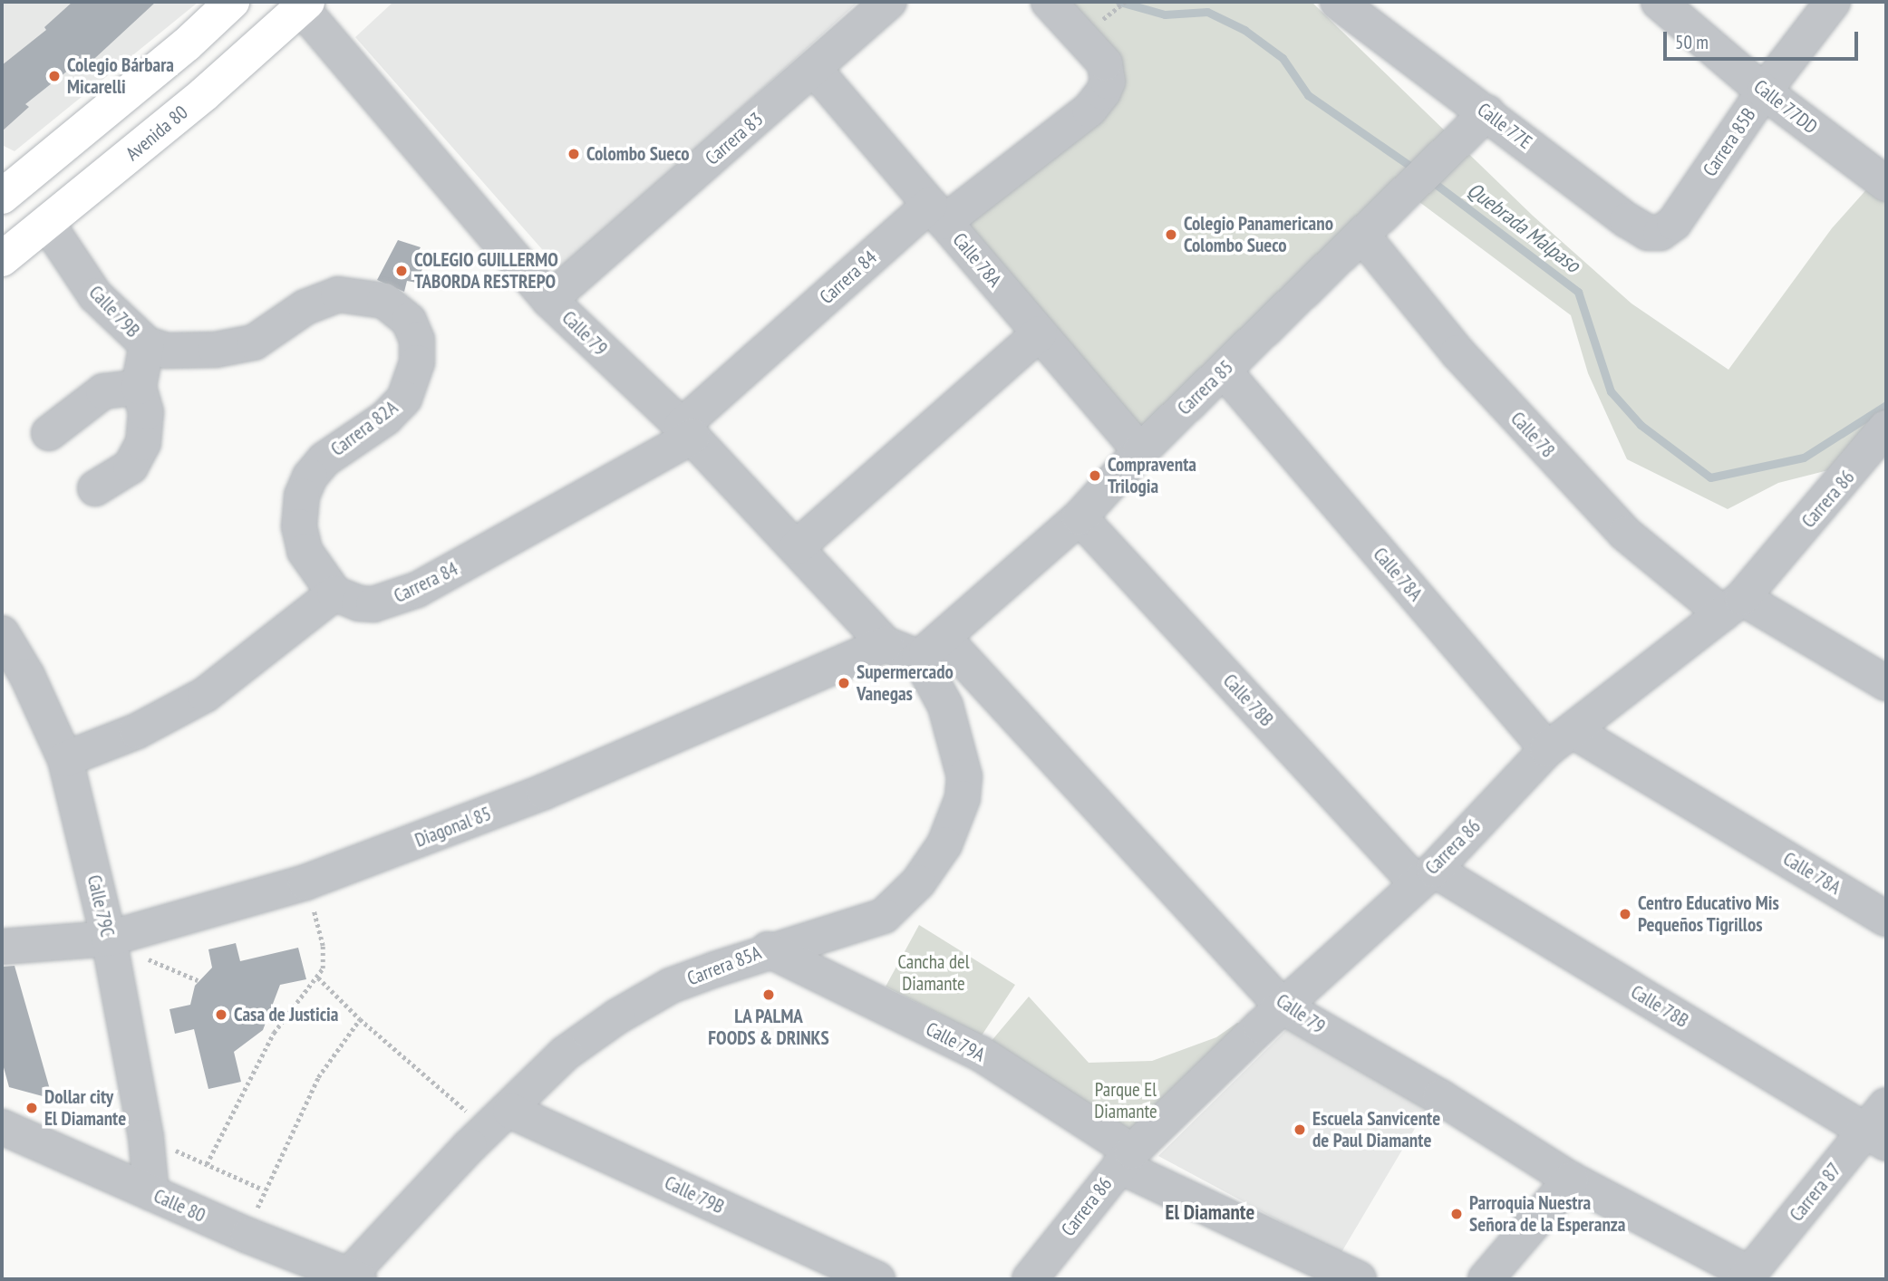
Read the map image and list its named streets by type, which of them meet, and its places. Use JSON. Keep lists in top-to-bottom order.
{
  "streets": {
    "main road": ["Avenida 80"],
    "street": [
      "Calle 77DD",
      "Calle 77E",
      "Carrera 83",
      "Carrera 85B",
      "Calle 78A",
      "Carrera 84",
      "Calle 79B",
      "Calle 79",
      "Carrera 85",
      "Carrera 82A",
      "Calle 78",
      "Carrera 86",
      "Calle 78B",
      "Diagonal 85",
      "Calle 79C",
      "Carrera 85A",
      "Calle 79A",
      "Carrera 87",
      "Calle 80"
    ]
  },
  "crossings": [
    ["Calle 77DD", "Carrera 85B"],
    ["Calle 77E", "Carrera 85B"],
    ["Calle 77E", "Carrera 85"],
    ["Avenida 80", "Calle 79B"],
    ["Avenida 80", "Calle 79"],
    ["Carrera 83", "Calle 78A"],
    ["Carrera 83", "Calle 79"],
    ["Calle 78A", "Carrera 84"],
    ["Calle 78A", "Carrera 85"],
    ["Calle 78A", "Carrera 86"],
    ["Carrera 84", "Calle 79"],
    ["Carrera 84", "Carrera 82A"],
    ["Calle 79B", "Carrera 82A"],
    ["Calle 79B", "Carrera 85A"],
    ["Calle 79", "Carrera 85"],
    ["Calle 79", "Carrera 86"],
    ["Calle 79", "Diagonal 85"],
    ["Calle 79", "Carrera 85A"],
    ["Calle 79", "Carrera 87"],
    ["Carrera 85", "Calle 78"],
    ["Carrera 85", "Calle 78B"],
    ["Carrera 85", "Carrera 85A"],
    ["Calle 78", "Carrera 86"],
    ["Carrera 86", "Calle 78B"],
    ["Carrera 86", "Calle 79A"],
    ["Calle 78B", "Carrera 87"],
    ["Diagonal 85", "Calle 79C"],
    ["Calle 79C", "Calle 80"],
    ["Carrera 85A", "Calle 79A"],
    ["Carrera 85A", "Calle 80"]
  ],
  "districts": ["El Diamante"],
  "water": ["Quebrada Malpaso"],
  "parks": ["Cancha del Diamante", "Parque El Diamante"],
  "places": [
    "Colegio Bárbara Micarelli",
    "Colombo Sueco",
    "Colegio Panamericano Colombo Sueco",
    "COLEGIO GUILLERMO TABORDA RESTREPO",
    "Compraventa Trilogia",
    "Supermercado Vanegas",
    "Centro Educativo Mis Pequeños Tigrillos",
    "LA PALMA FOODS & DRINKS",
    "Casa de Justicia",
    "Dollar city El Diamante",
    "Escuela Sanvicente de Paul Diamante",
    "Parroquia Nuestra Señora de la Esperanza"
  ],
  "scale_bar": "50 m"
}
